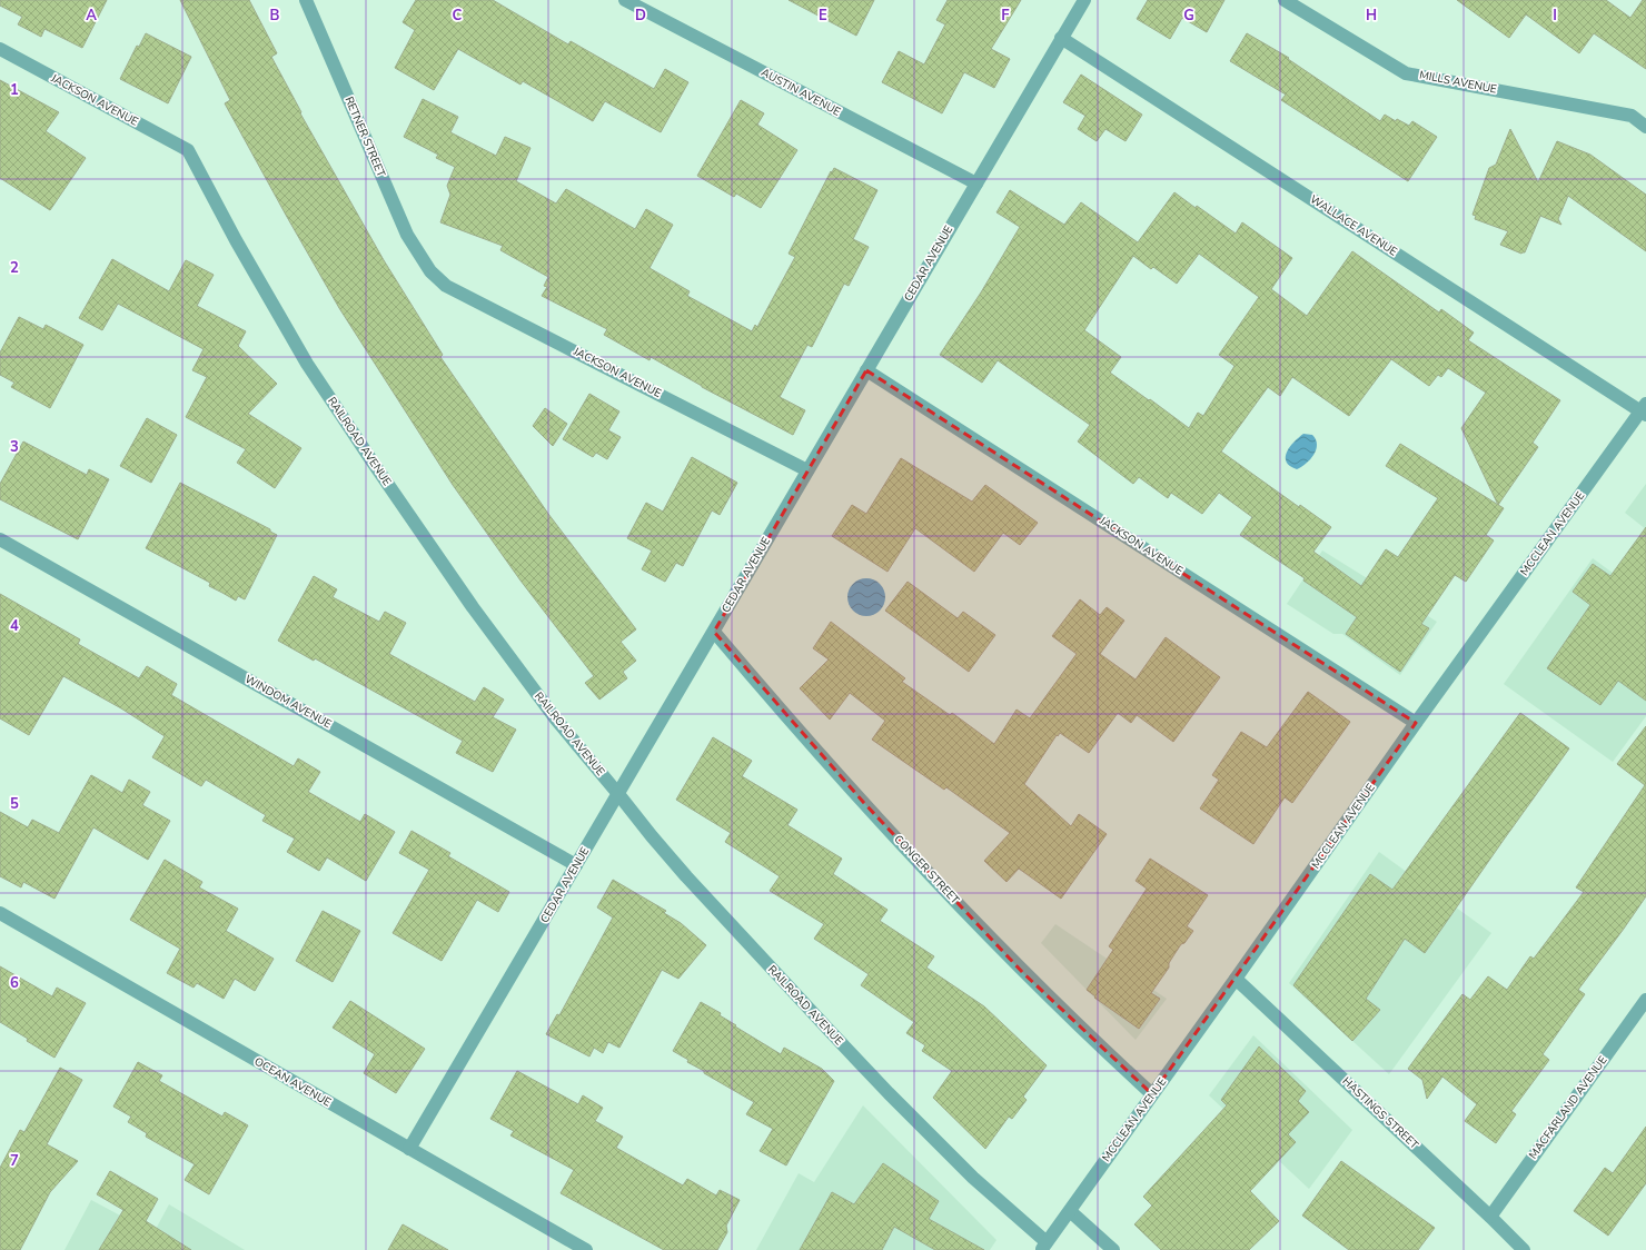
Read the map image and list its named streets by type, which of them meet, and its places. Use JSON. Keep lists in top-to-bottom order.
{
  "streets": {
    "street": [
      "MILLS AVENUE",
      "AUSTIN AVENUE",
      "JACKSON AVENUE",
      "RETNER STREET",
      "WALLACE AVENUE",
      "CEDAR AVENUE",
      "RAILROAD AVENUE",
      "MCCLEAN AVENUE",
      "WINDOM AVENUE",
      "CONGER STREET",
      "OCEAN AVENUE",
      "MACFARLAND AVENUE",
      "HASTINGS STREET"
    ]
  },
  "crossings": [
    ["AUSTIN AVENUE", "CEDAR AVENUE"],
    ["JACKSON AVENUE", "RETNER STREET"],
    ["JACKSON AVENUE", "CEDAR AVENUE"],
    ["JACKSON AVENUE", "RAILROAD AVENUE"],
    ["JACKSON AVENUE", "MCCLEAN AVENUE"],
    ["WALLACE AVENUE", "CEDAR AVENUE"],
    ["WALLACE AVENUE", "MCCLEAN AVENUE"],
    ["CEDAR AVENUE", "RAILROAD AVENUE"],
    ["CEDAR AVENUE", "WINDOM AVENUE"],
    ["CEDAR AVENUE", "CONGER STREET"],
    ["CEDAR AVENUE", "OCEAN AVENUE"],
    ["RAILROAD AVENUE", "MCCLEAN AVENUE"],
    ["MCCLEAN AVENUE", "CONGER STREET"],
    ["MCCLEAN AVENUE", "HASTINGS STREET"],
    ["MACFARLAND AVENUE", "HASTINGS STREET"]
  ],
  "grid": {
    "columns": [
      "A",
      "B",
      "C",
      "D",
      "E",
      "F",
      "G",
      "H",
      "I"
    ],
    "rows": [
      "1",
      "2",
      "3",
      "4",
      "5",
      "6",
      "7"
    ]
  }
}
